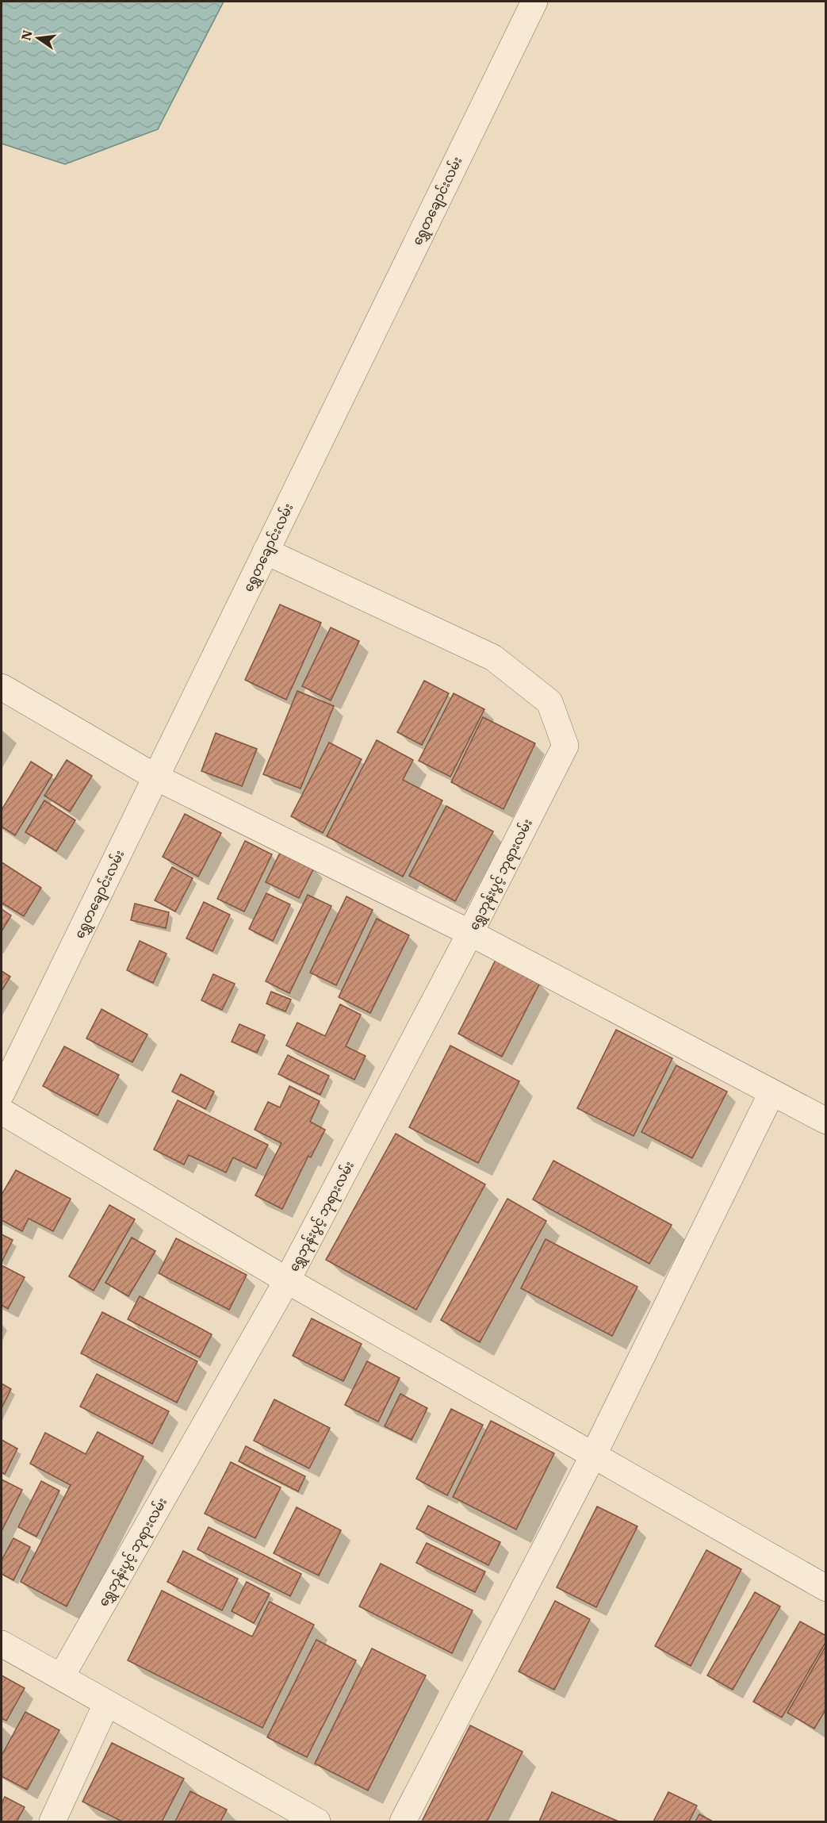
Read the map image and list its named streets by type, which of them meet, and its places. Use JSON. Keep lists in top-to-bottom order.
{
  "streets": {
    "street": ["ရွှေတချောင်းလမ်း", "ရွှေဘုန်းပွင့် ဘုရားလမ်း"]
  },
  "crossings": [
    ["ရွှေတချောင်းလမ်း", "ရွှေဘုန်းပွင့် ဘုရားလမ်း"]
  ],
  "north": "left"
}
